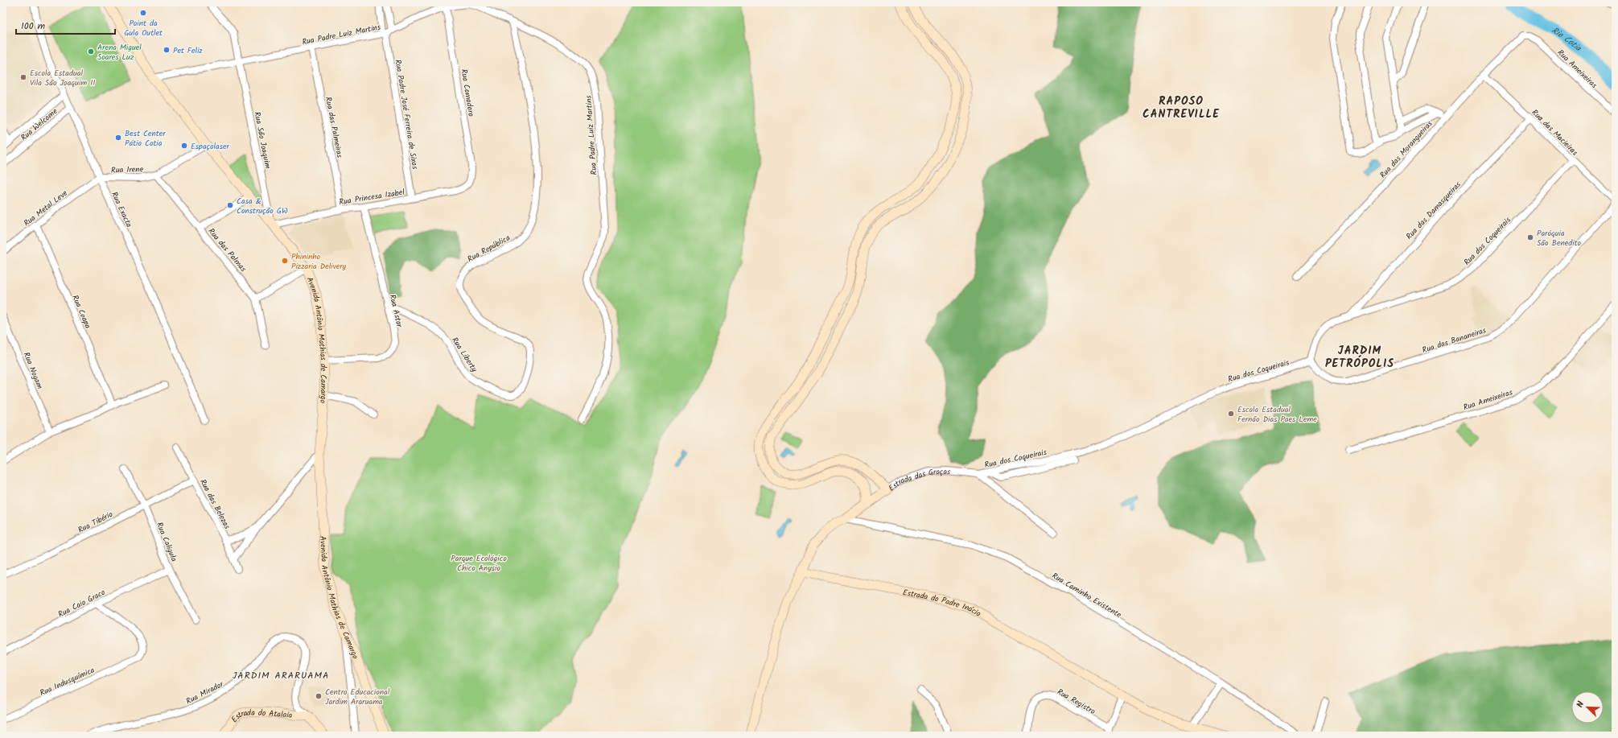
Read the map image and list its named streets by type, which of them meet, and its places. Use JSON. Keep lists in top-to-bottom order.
{
  "streets": {
    "street": [
      "Rua Padre Luiz Martins",
      "Rua Ameixeiras",
      "Rua Comodoro",
      "Rua Padre José Ferreira de Sixas",
      "Rua Welcome",
      "Rua das Palmeiras",
      "Rua das Macieiras",
      "Rua São Joaquim",
      "Rua das Morangueiras",
      "Rua Irene",
      "Rua Princesa Izabel",
      "Rua Metal Leve",
      "Rua Exacta",
      "Rua das Damasqueiras",
      "Rua dos Coqueirais",
      "Rua República",
      "Rua das Palmas",
      "Rua Astor",
      "Rua Coapa",
      "Rua das Bananeiras",
      "Avenida Antônio Mathias de Camargo",
      "Rua Liberty",
      "Rua Nogam",
      "Estrada das Graças",
      "Rua das Belezas",
      "Rua Tibério",
      "Rua Caligula",
      "Rua Caminho Existente",
      "Rua Caio Graco",
      "Estrada do Padre Inácio",
      "Rua Indusquímica",
      "Rua Mirador",
      "Rua Registro",
      "Estrada do Atalaia"
    ]
  },
  "crossings": [
    ["Rua Padre Luiz Martins", "Rua Comodoro"],
    ["Rua Padre Luiz Martins", "Rua Padre José Ferreira de Sixas"],
    ["Rua Padre Luiz Martins", "Rua das Palmeiras"],
    ["Rua Padre Luiz Martins", "Rua São Joaquim"],
    ["Rua Padre Luiz Martins", "Rua República"],
    ["Rua Padre Luiz Martins", "Avenida Antônio Mathias de Camargo"],
    ["Rua Ameixeiras", "Rua das Morangueiras"],
    ["Rua Comodoro", "Rua Princesa Izabel"],
    ["Rua Padre José Ferreira de Sixas", "Rua Princesa Izabel"],
    ["Rua Welcome", "Rua Exacta"],
    ["Rua das Palmeiras", "Rua Princesa Izabel"],
    ["Rua das Macieiras", "Rua das Morangueiras"],
    ["Rua das Macieiras", "Rua das Damasqueiras"],
    ["Rua das Macieiras", "Rua dos Coqueirais"],
    ["Rua das Macieiras", "Rua das Bananeiras"],
    ["Rua São Joaquim", "Rua Princesa Izabel"],
    ["Rua São Joaquim", "Avenida Antônio Mathias de Camargo"],
    ["Rua Irene", "Rua Metal Leve"],
    ["Rua Irene", "Rua Exacta"],
    ["Rua Irene", "Rua das Palmas"],
    ["Rua Irene", "Avenida Antônio Mathias de Camargo"],
    ["Rua Princesa Izabel", "Rua Astor"],
    ["Rua Princesa Izabel", "Avenida Antônio Mathias de Camargo"],
    ["Rua Metal Leve", "Rua Exacta"],
    ["Rua Metal Leve", "Rua Coapa"],
    ["Rua das Damasqueiras", "Rua dos Coqueirais"],
    ["Rua dos Coqueirais", "Rua das Bananeiras"],
    ["Rua dos Coqueirais", "Estrada das Graças"],
    ["Rua República", "Rua Liberty"],
    ["Rua Astor", "Avenida Antônio Mathias de Camargo"],
    ["Rua Astor", "Rua Liberty"],
    ["Estrada das Graças", "Rua Caminho Existente"],
    ["Estrada das Graças", "Estrada do Padre Inácio"],
    ["Rua das Belezas", "Rua Tibério"],
    ["Rua Tibério", "Rua Caligula"],
    ["Rua Caligula", "Rua Caio Graco"],
    ["Rua Caio Graco", "Rua Indusquímica"],
    ["Rua Mirador", "Estrada do Atalaia"]
  ],
  "districts": ["RAPOSO CANTREVILLE", "JARDIM PETRÓPOLIS", "JARDIM ARARUAMA"],
  "water": ["Rio Cotia"],
  "parks": ["Parque Ecológico Chico Anysio"],
  "places": [
    "Point da Gula Outlet",
    "Pet Feliz",
    "Arena Miguel Soares Luz",
    "Escola Estadual Vila São Joaquim II",
    "Best Center Pátio Cotia",
    "Espaçolaser",
    "Casa & Construção GW",
    "Paróquia São Benedito",
    "Phininho Pizzaria Delivery",
    "Escola Estadual Fernão Dias Paes Leme",
    "Centro Educacional Jardim Araruama"
  ],
  "scale_bar": "100 m",
  "north": "top left"
}
